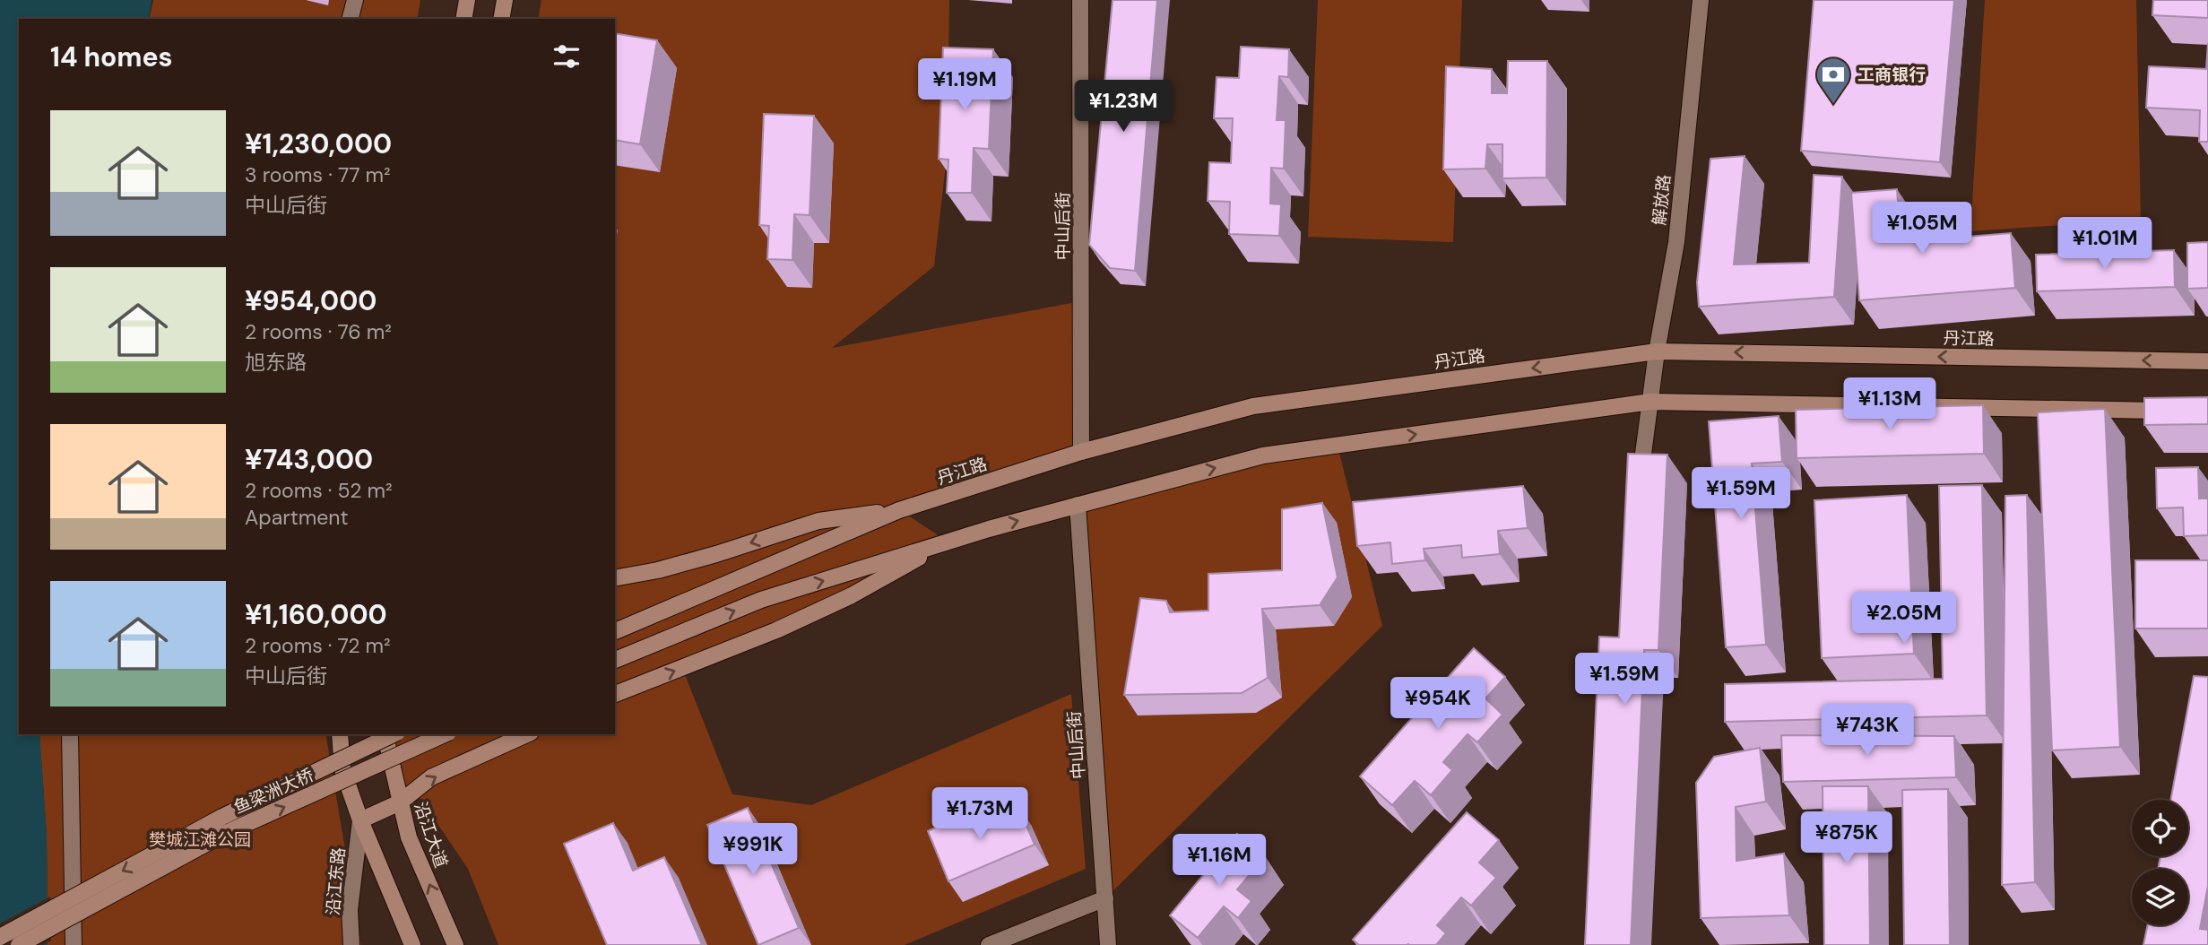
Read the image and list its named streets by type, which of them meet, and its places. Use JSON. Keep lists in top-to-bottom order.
{
  "streets": {
    "main road": ["丹江路", "鱼梁洲大桥", "沿江大道"],
    "street": ["解放路", "中山后街", "沿江东路"]
  },
  "crossings": [
    ["解放路", "丹江路"],
    ["中山后街", "丹江路"]
  ],
  "parks": ["樊城江滩公园"],
  "places": {
    "bank": ["工商银行"]
  },
  "page": {
    "heading": "14 homes",
    "price": [
      "¥1.19M",
      "¥1.23M",
      "¥1.05M",
      "¥1.01M",
      "¥1.13M",
      "¥1.59M",
      "¥2.05M",
      "¥1.59M",
      "¥954K",
      "¥743K",
      "¥1.73M",
      "¥875K",
      "¥991K",
      "¥1.16M"
    ],
    "list": [
      {
        "name": "¥1,230,000",
        "note": "3 rooms · 77 m² · 中山后街"
      },
      {
        "name": "¥954,000",
        "note": "2 rooms · 76 m² · 旭东路"
      },
      {
        "name": "¥743,000",
        "note": "2 rooms · 52 m² · Apartment"
      },
      {
        "name": "¥1,160,000",
        "note": "2 rooms · 72 m² · 中山后街"
      }
    ]
  }
}
